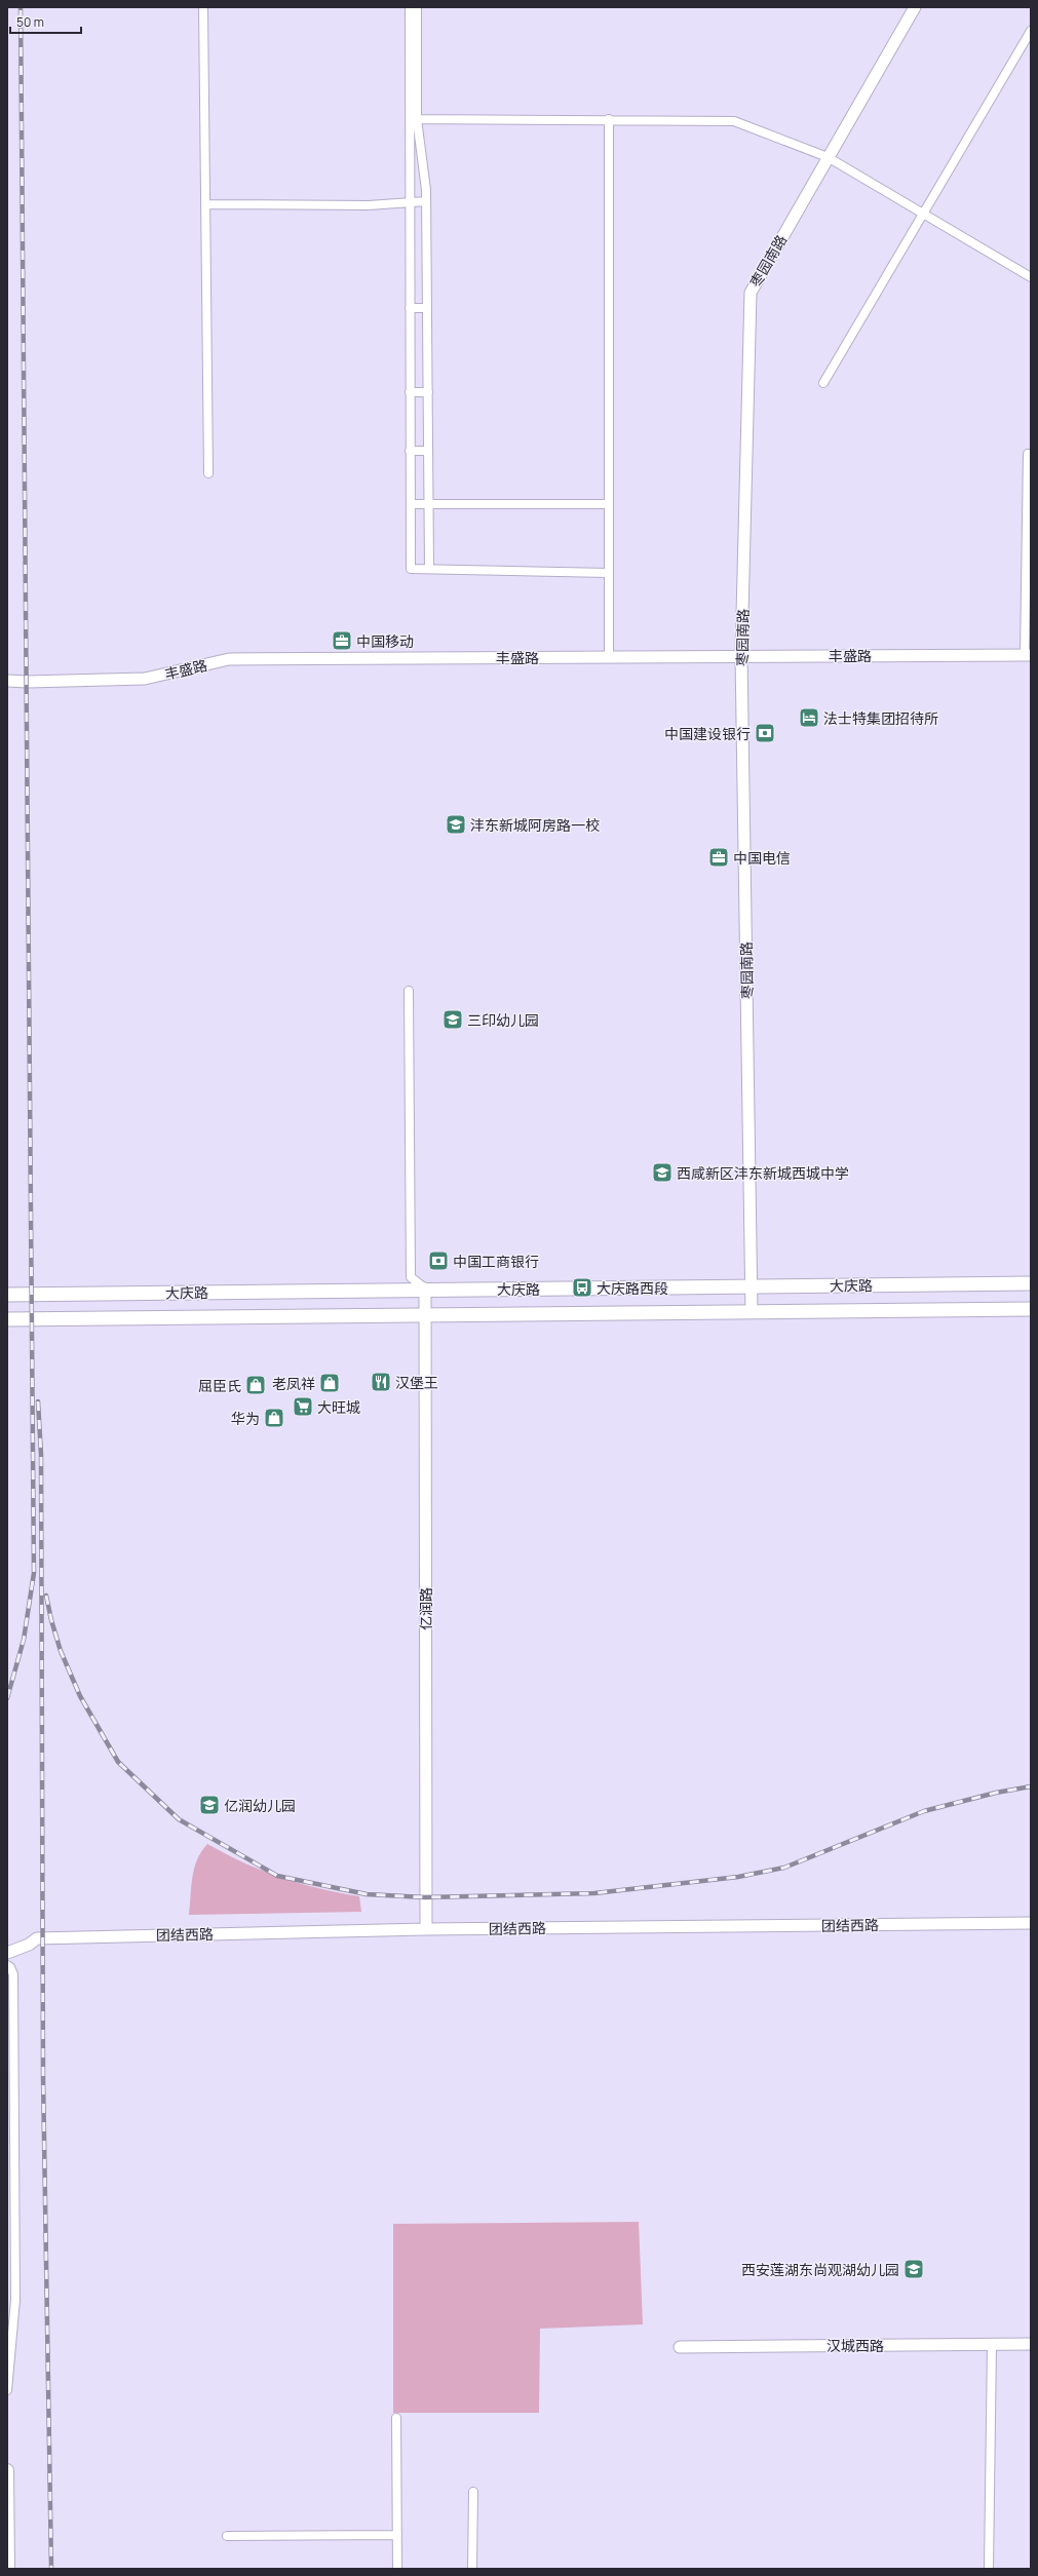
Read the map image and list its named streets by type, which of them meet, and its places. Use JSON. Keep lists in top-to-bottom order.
{
  "streets": {
    "main road": ["大庆路"],
    "street": [
      "枣园南路",
      "丰盛路",
      "亿润路",
      "团结西路",
      "汉城西路"
    ]
  },
  "crossings": [
    ["枣园南路", "丰盛路"],
    ["枣园南路", "大庆路"],
    ["大庆路", "亿润路"],
    ["亿润路", "团结西路"]
  ],
  "places": {
    "office": ["中国移动", "中国电信"],
    "hotel": ["法士特集团招待所"],
    "bank": ["中国建设银行", "中国工商银行"],
    "school or university": [
      "沣东新城阿房路一校",
      "三印幼儿园",
      "西咸新区沣东新城西城中学",
      "亿润幼儿园",
      "西安莲湖东尚观湖幼儿园"
    ],
    "bus stop": ["大庆路西段"],
    "restaurant": ["汉堡王"],
    "shop": ["老凤祥", "屈臣氏", "华为"],
    "supermarket": ["大旺城"]
  },
  "scale_bar": "50 m"
}
